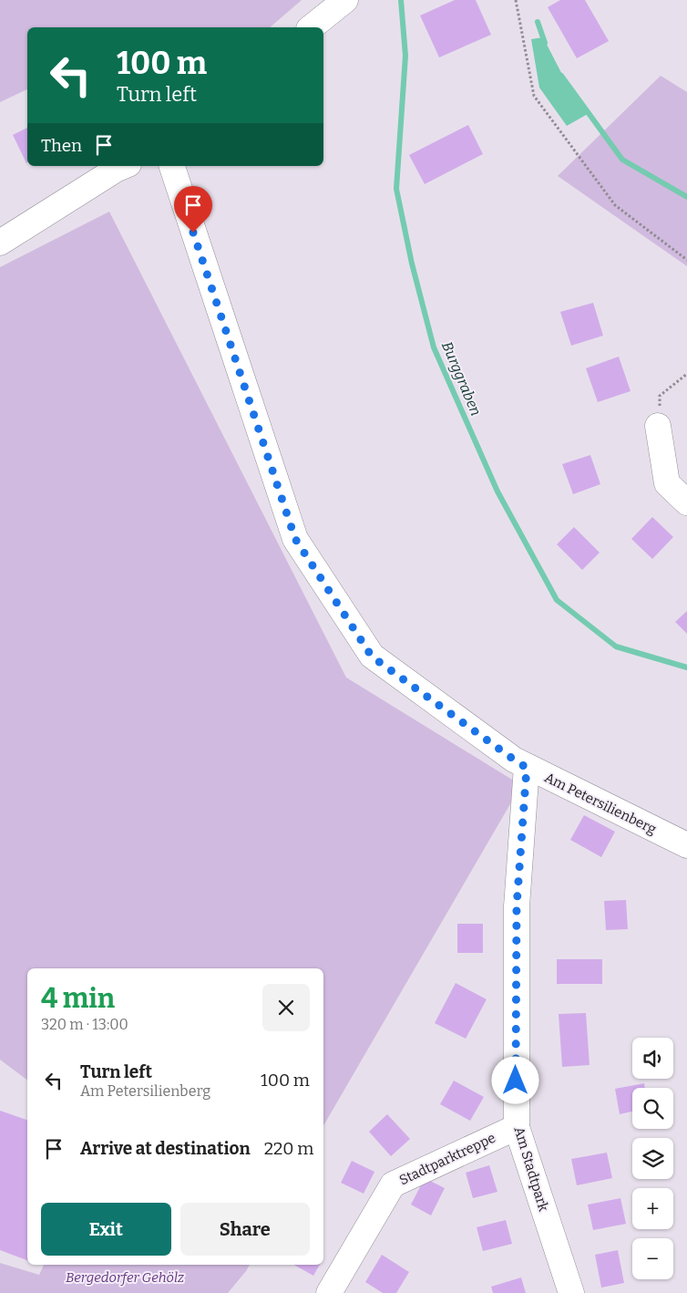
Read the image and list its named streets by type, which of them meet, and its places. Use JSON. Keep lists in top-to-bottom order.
{
  "streets": {
    "street": ["Am Petersilienberg", "Stadtparktreppe", "Am Stadtpark"]
  },
  "crossings": [
    ["Am Petersilienberg", "Am Stadtpark"],
    ["Stadtparktreppe", "Am Stadtpark"]
  ],
  "water": ["Burggraben"],
  "parks": ["Bergedorfer Gehölz"],
  "page": {
    "turn": ["100 m", "Turn left"],
    "then": "Then",
    "heading": ["4 min", "320 m · 13:00"],
    "map_buttons": ["+", "−"],
    "list": [
      {
        "name": "Turn left",
        "note": "Am Petersilienberg",
        "value": "100 m"
      },
      {
        "name": "Arrive at destination",
        "value": "220 m"
      }
    ],
    "buttons": ["Exit", "Share"]
  }
}
